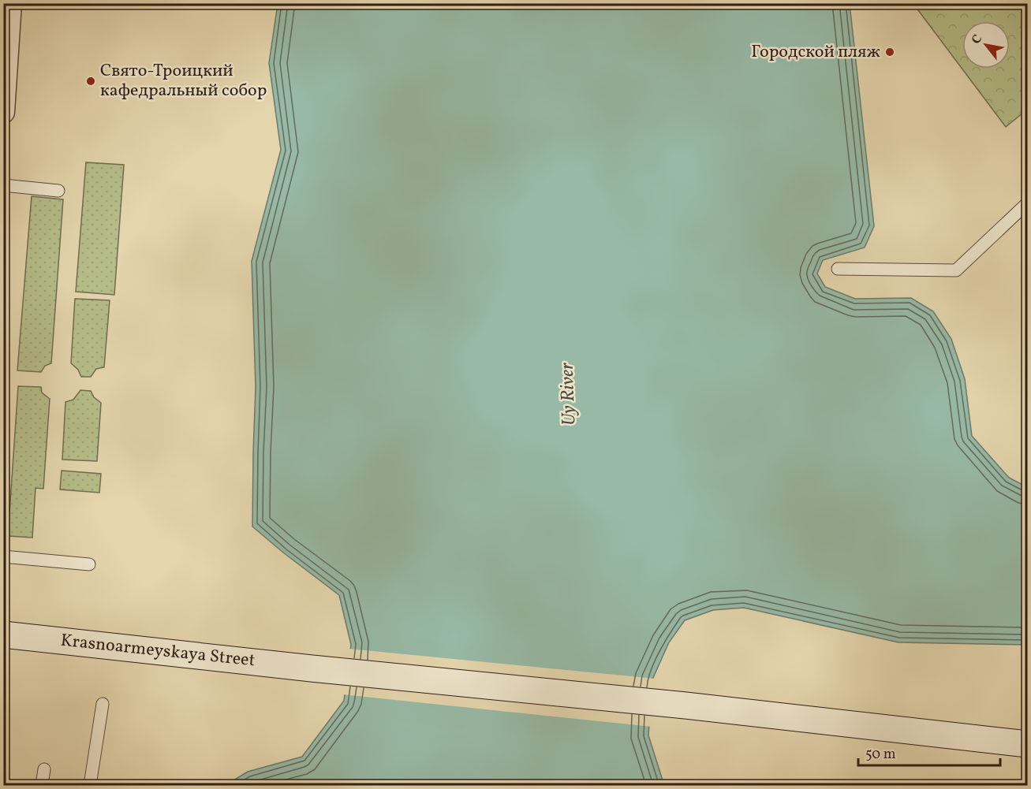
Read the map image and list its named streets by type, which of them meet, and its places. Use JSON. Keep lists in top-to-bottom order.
{
  "streets": {
    "street": ["Krasnoarmeyskaya Street"]
  },
  "water": ["Uy River"],
  "places": ["Городской пляж", "Свято-Троицкий кафедральный собор"],
  "scale_bar": "50 m",
  "north": "top left"
}
